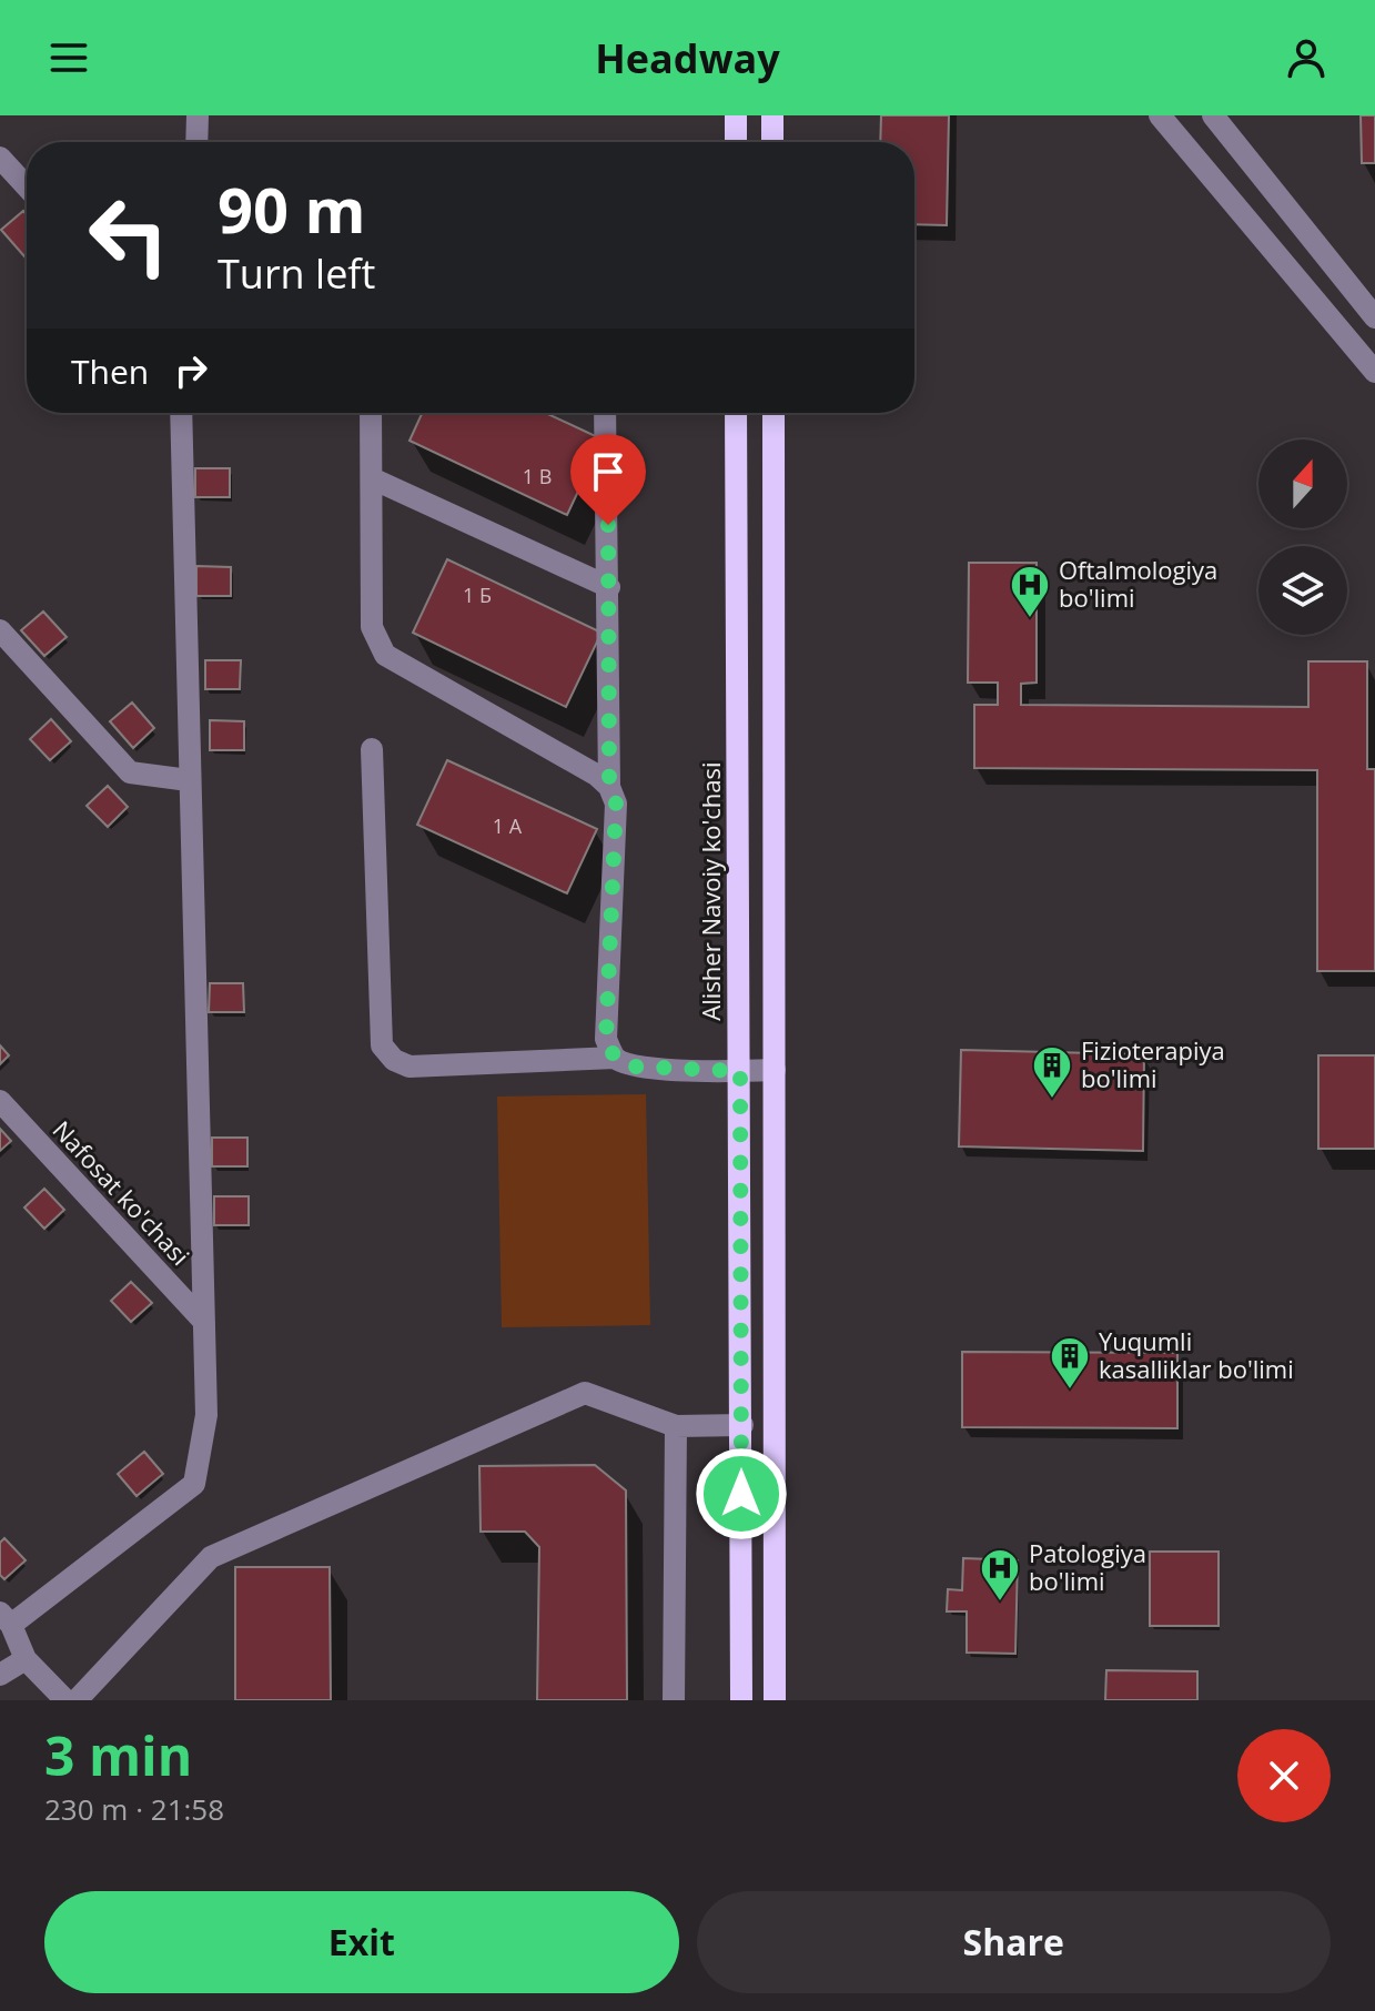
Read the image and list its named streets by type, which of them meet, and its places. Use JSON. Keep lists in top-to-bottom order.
{
  "streets": {
    "main road": ["Alisher Navoiy ko'chasi"],
    "street": ["Nafosat ko'chasi"]
  },
  "places": {
    "hospital": ["Oftalmologiya bo'limi", "Patologiya bo'limi"],
    "building": ["Fizioterapiya bo'limi", "Yuqumli kasalliklar bo'limi"]
  },
  "house_numbers": ["1 В", "1 Б", "1 А"],
  "north": "top",
  "page": {
    "header": "Headway",
    "turn": ["90 m", "Turn left"],
    "then": "Then",
    "heading": ["3 min", "230 m · 21:58"],
    "buttons": ["Exit", "Share"]
  }
}
